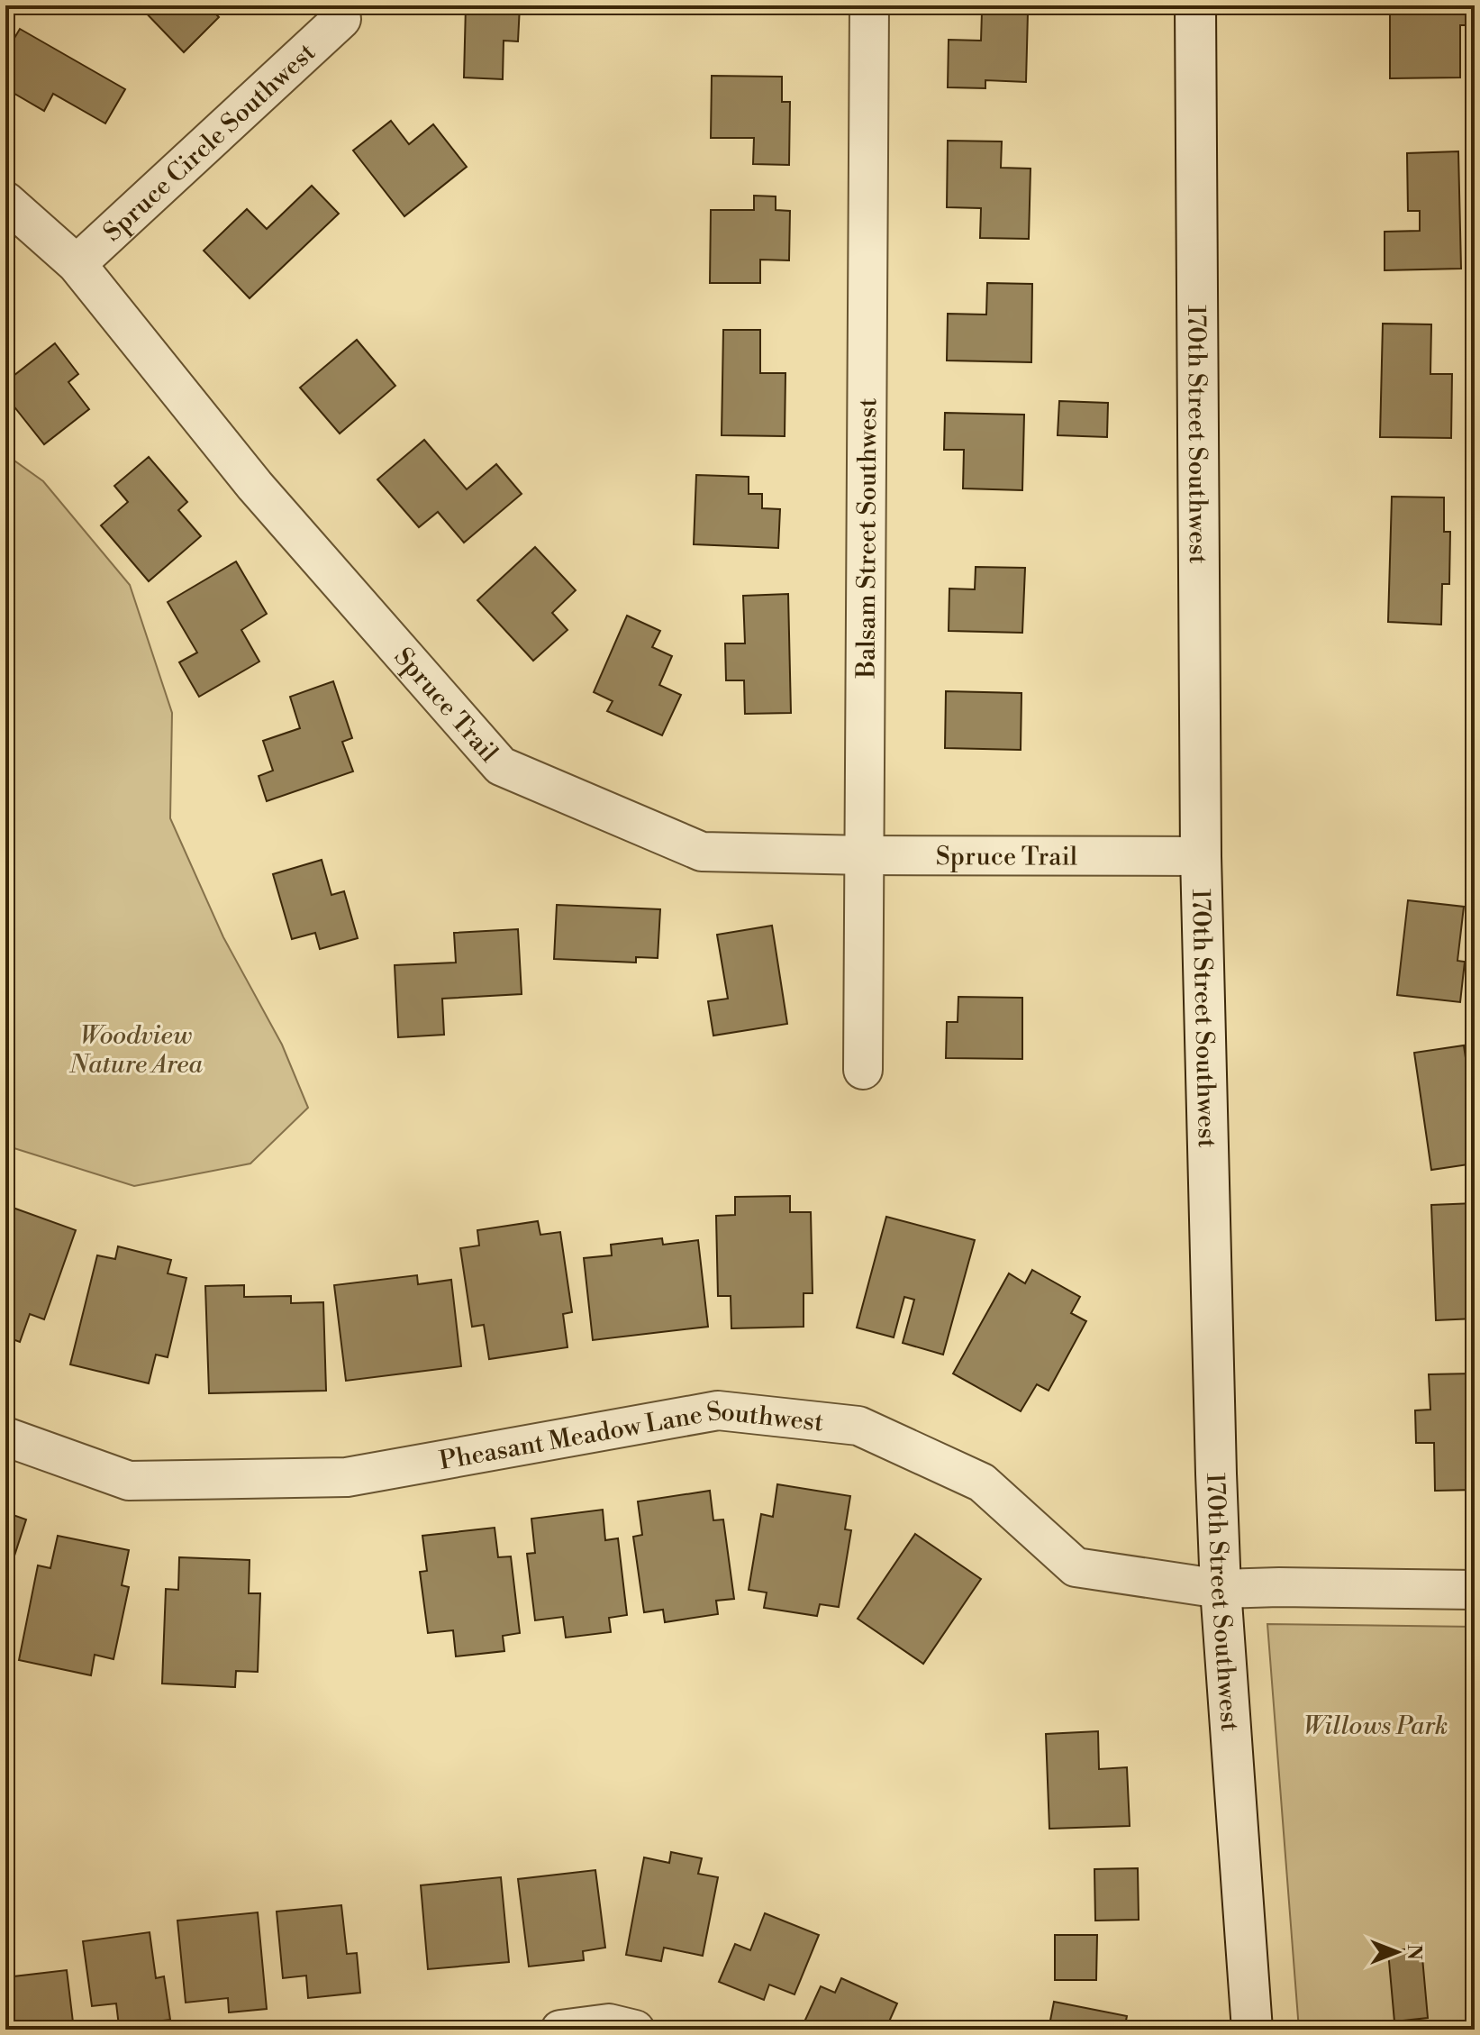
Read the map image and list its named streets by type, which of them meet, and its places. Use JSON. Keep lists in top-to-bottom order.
{
  "streets": {
    "street": [
      "Spruce Circle Southwest",
      "170th Street Southwest",
      "Balsam Street Southwest",
      "Spruce Trail",
      "Pheasant Meadow Lane Southwest"
    ]
  },
  "crossings": [
    ["Spruce Circle Southwest", "Spruce Trail"],
    ["170th Street Southwest", "Spruce Trail"],
    ["170th Street Southwest", "Pheasant Meadow Lane Southwest"],
    ["Balsam Street Southwest", "Spruce Trail"]
  ],
  "parks": ["Woodview Nature Area", "Willows Park"],
  "north": "right"
}
